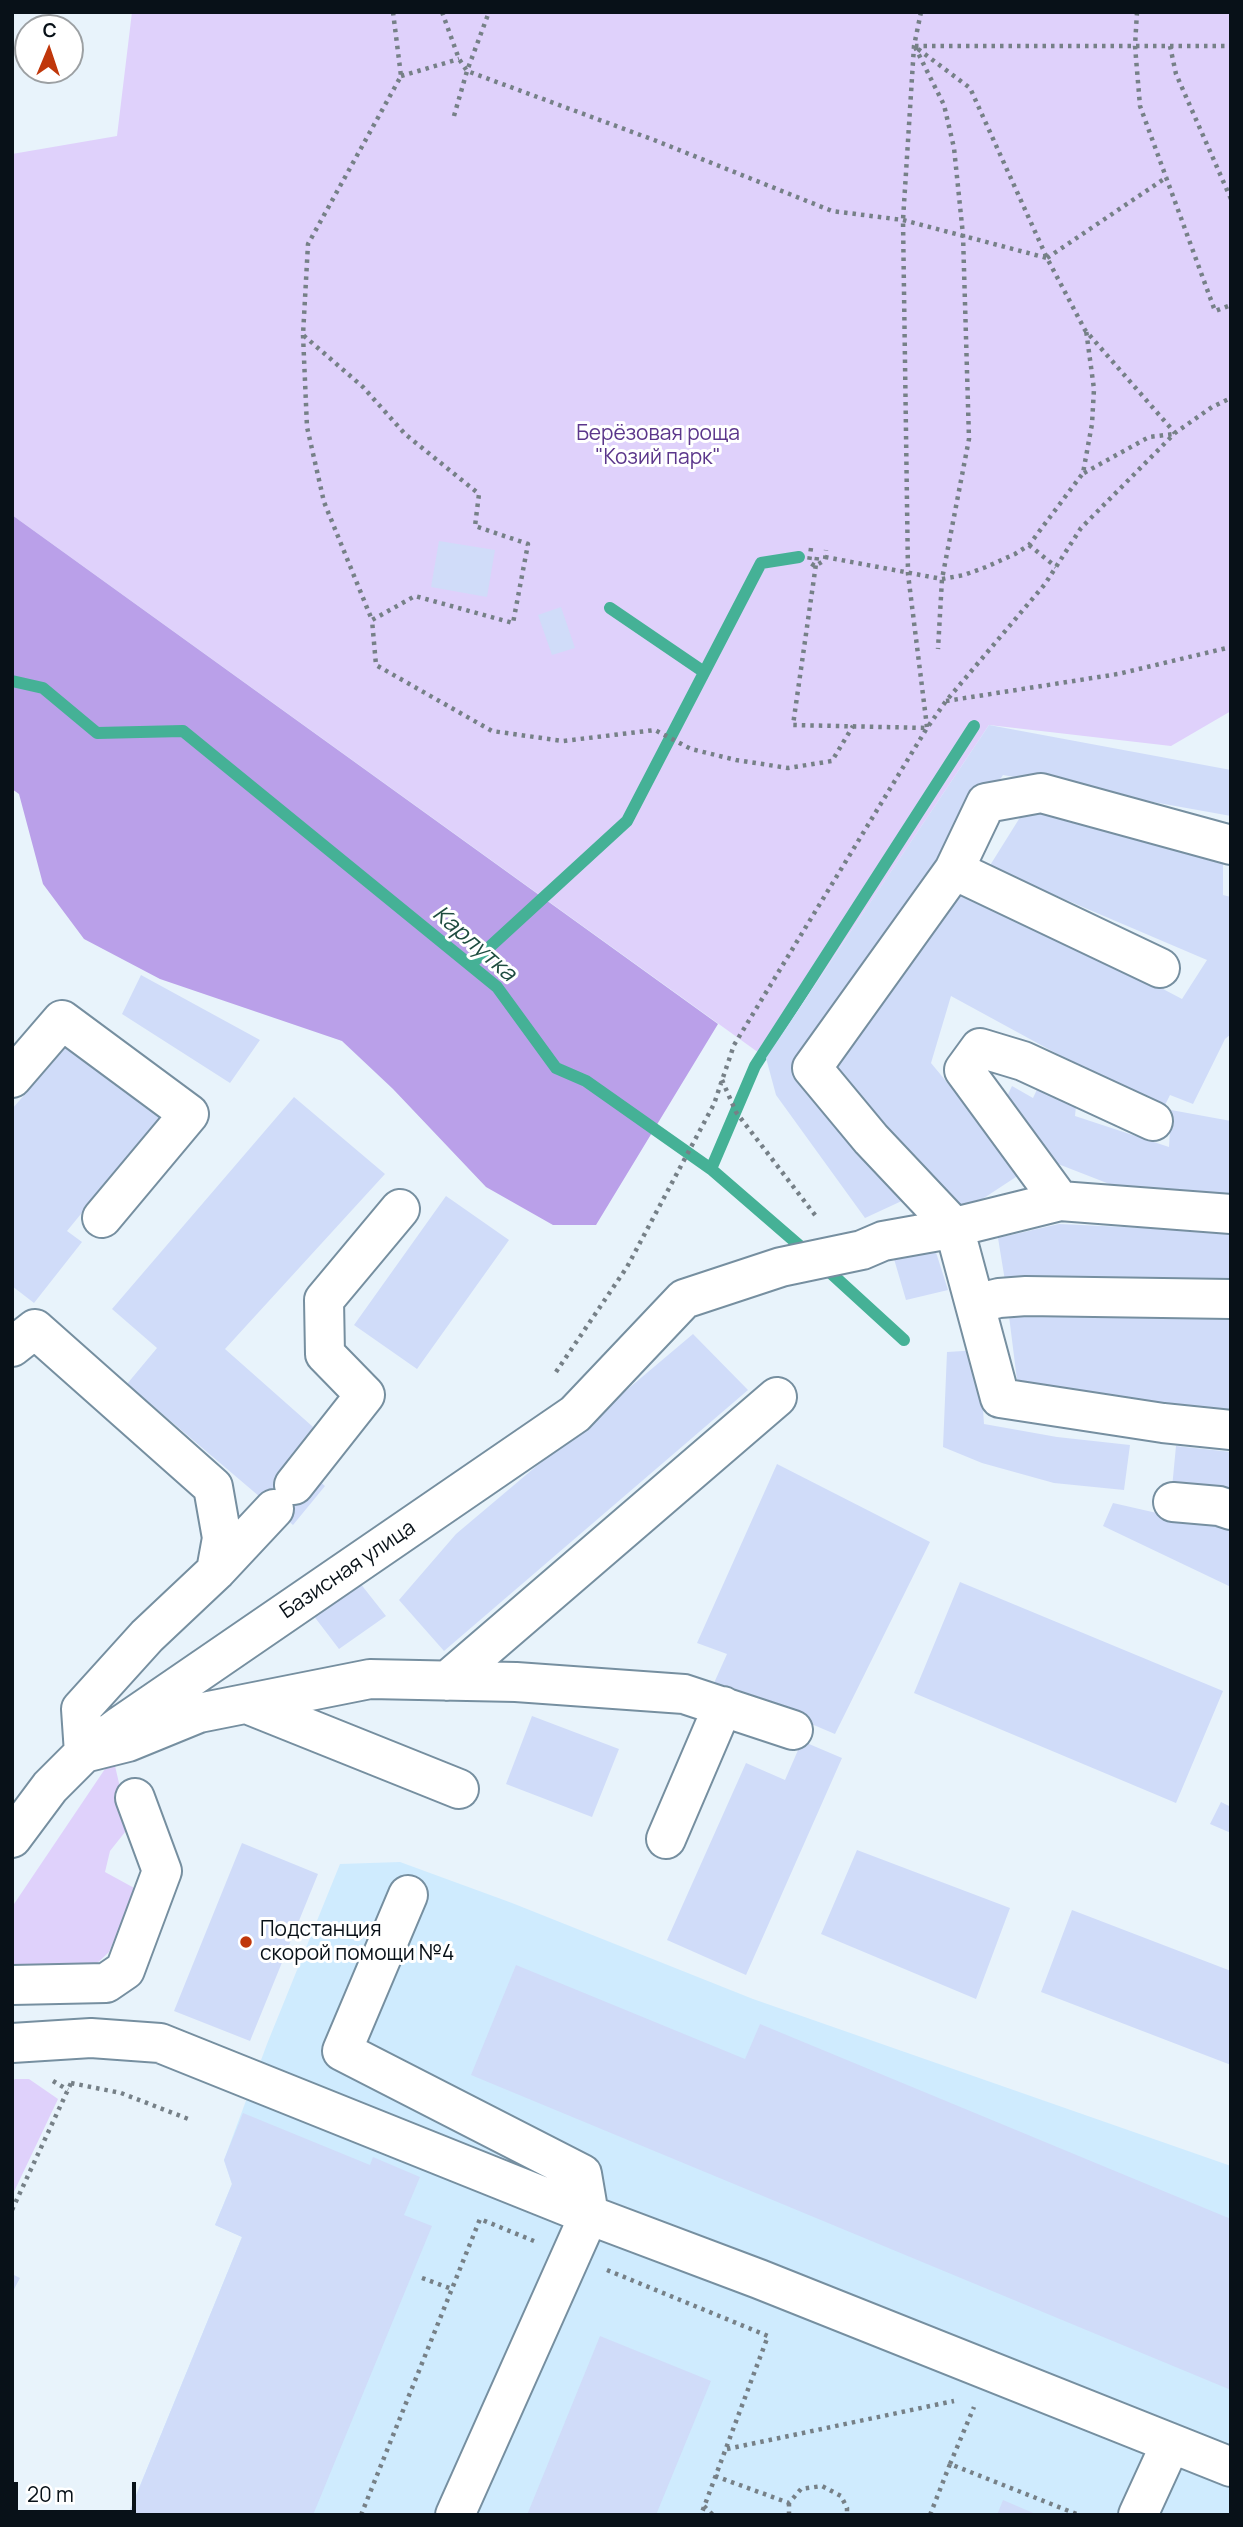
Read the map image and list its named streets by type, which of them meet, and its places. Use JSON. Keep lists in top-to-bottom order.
{
  "streets": {
    "lane": ["Базисная улица"]
  },
  "water": ["Карлутка"],
  "parks": ["Берёзовая роща \"Козий парк\""],
  "places": ["Подстанция скорой помощи №4"],
  "scale_bar": "20 m",
  "north": "top"
}
